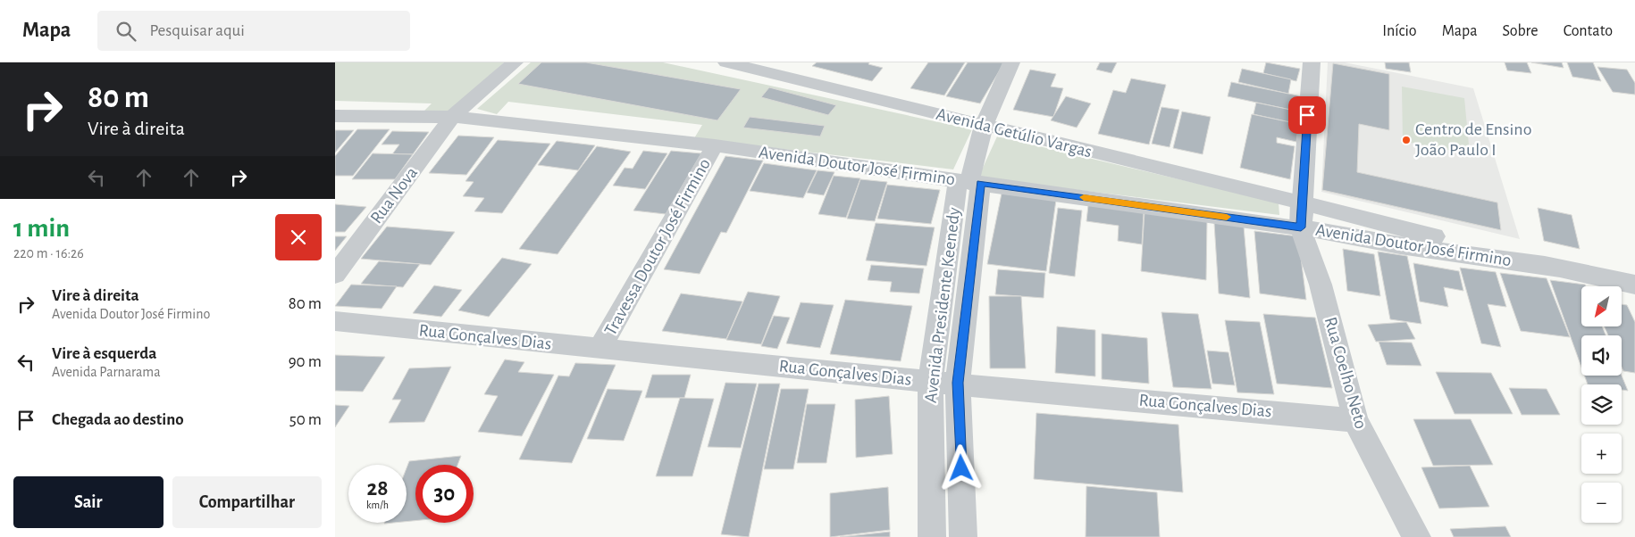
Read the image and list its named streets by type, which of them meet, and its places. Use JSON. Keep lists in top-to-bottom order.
{
  "streets": {
    "street": [
      "Avenida Getúlio Vargas",
      "Avenida Doutor José Firmino",
      "Rua Nova",
      "Travessa Doutor José Firmino",
      "Avenida Presidente Keenedy",
      "Rua Gonçalves Dias",
      "Rua Coelho Neto"
    ]
  },
  "crossings": [
    ["Avenida Getúlio Vargas", "Avenida Doutor José Firmino"],
    ["Avenida Doutor José Firmino", "Rua Nova"],
    ["Avenida Doutor José Firmino", "Travessa Doutor José Firmino"],
    ["Avenida Doutor José Firmino", "Avenida Presidente Keenedy"],
    ["Avenida Doutor José Firmino", "Rua Coelho Neto"],
    ["Travessa Doutor José Firmino", "Rua Gonçalves Dias"],
    ["Avenida Presidente Keenedy", "Rua Gonçalves Dias"],
    ["Rua Gonçalves Dias", "Rua Coelho Neto"]
  ],
  "places": ["Centro de Ensino João Paulo I"],
  "north": "bottom left",
  "page": {
    "header": "Mapa",
    "search": "Pesquisar aqui",
    "nav": [
      "Início",
      "Mapa",
      "Sobre",
      "Contato"
    ],
    "turn": ["80 m", "Vire à direita"],
    "heading": ["1 min", "220 m · 16:26"],
    "list": [
      {
        "name": "Vire à direita",
        "note": "Avenida Doutor José Firmino",
        "value": "80 m"
      },
      {
        "name": "Vire à esquerda",
        "note": "Avenida Parnarama",
        "value": "90 m"
      },
      {
        "name": "Chegada ao destino",
        "value": "50 m"
      }
    ],
    "map_buttons": ["+", "−"],
    "speed": "28 km/h",
    "limit": "30",
    "buttons": ["Sair", "Compartilhar"]
  }
}
